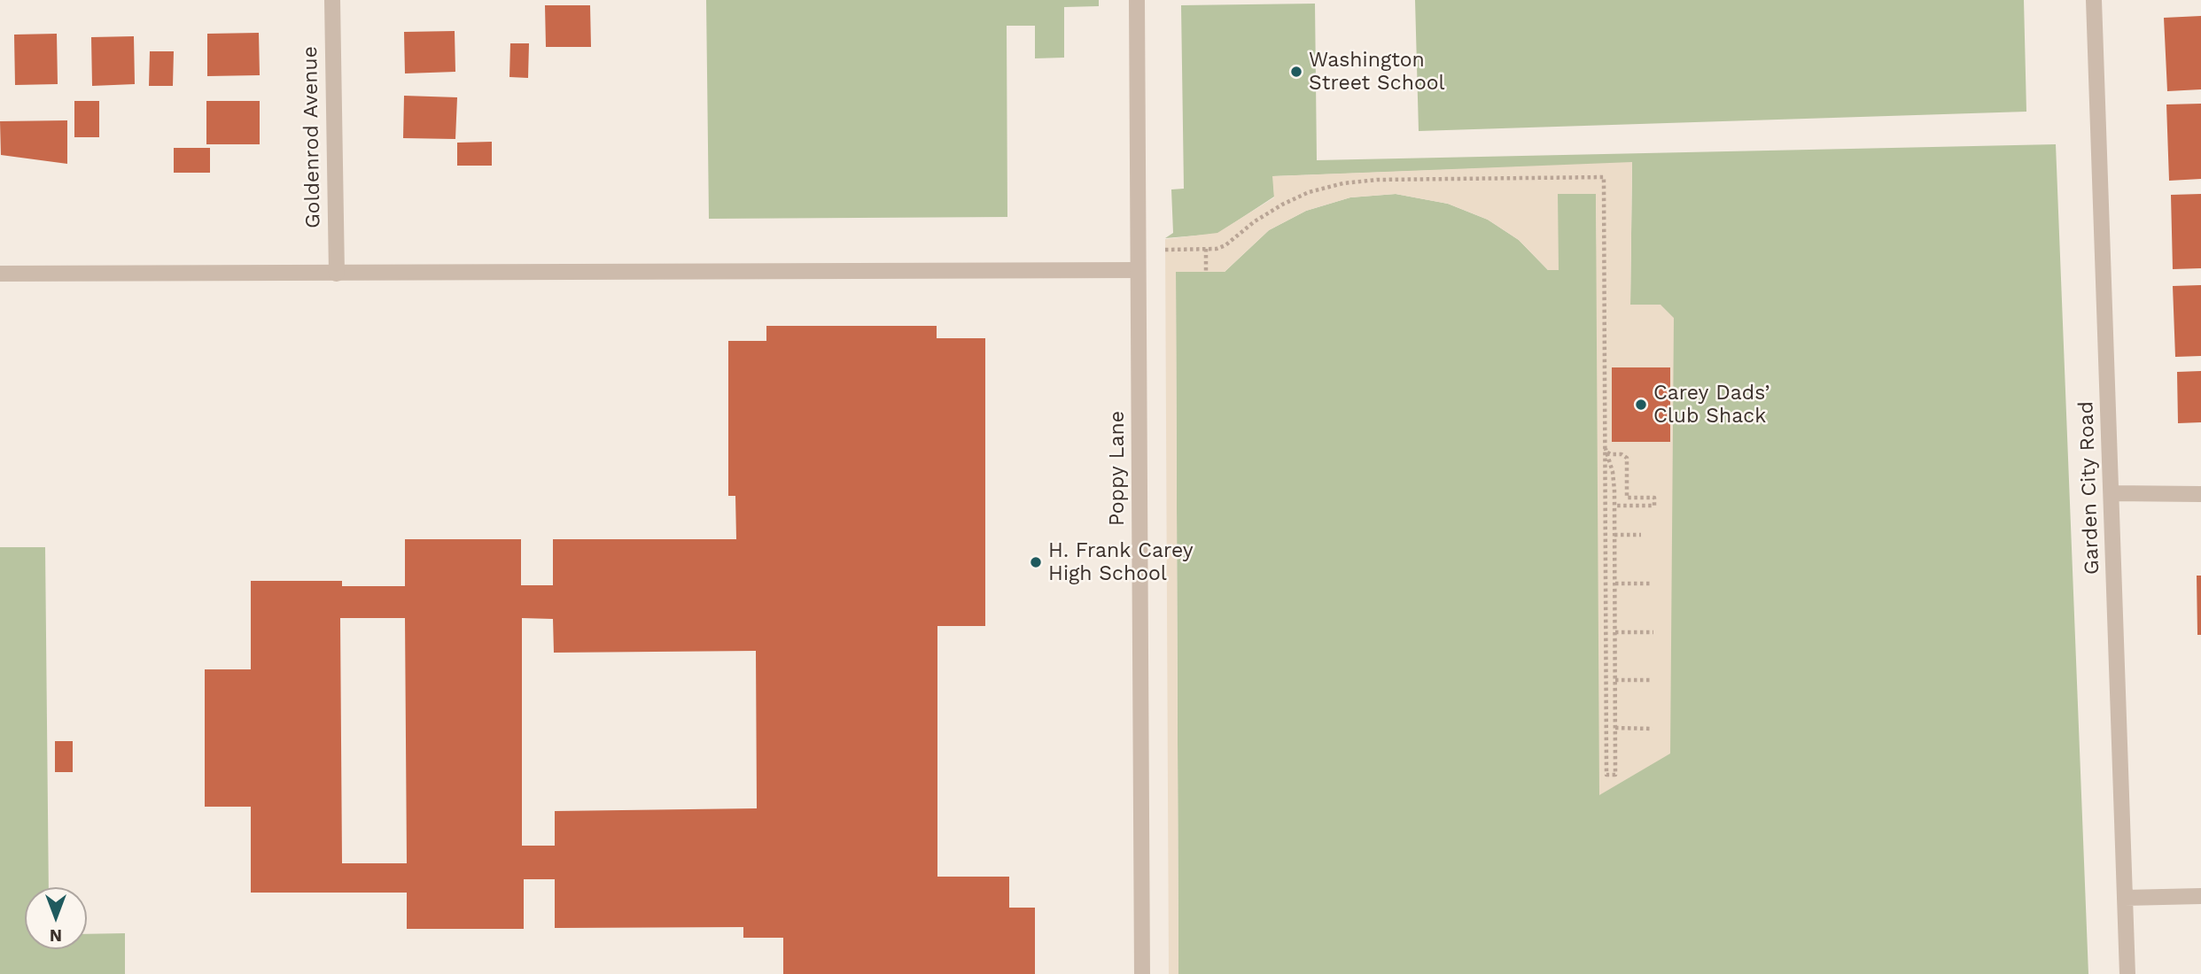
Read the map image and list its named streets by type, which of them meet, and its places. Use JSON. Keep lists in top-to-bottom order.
{
  "streets": {
    "street": ["Goldenrod Avenue", "Poppy Lane", "Garden City Road"]
  },
  "places": ["Washington Street School", "Carey Dads’ Club Shack", "H. Frank Carey High School"],
  "north": "bottom"
}
